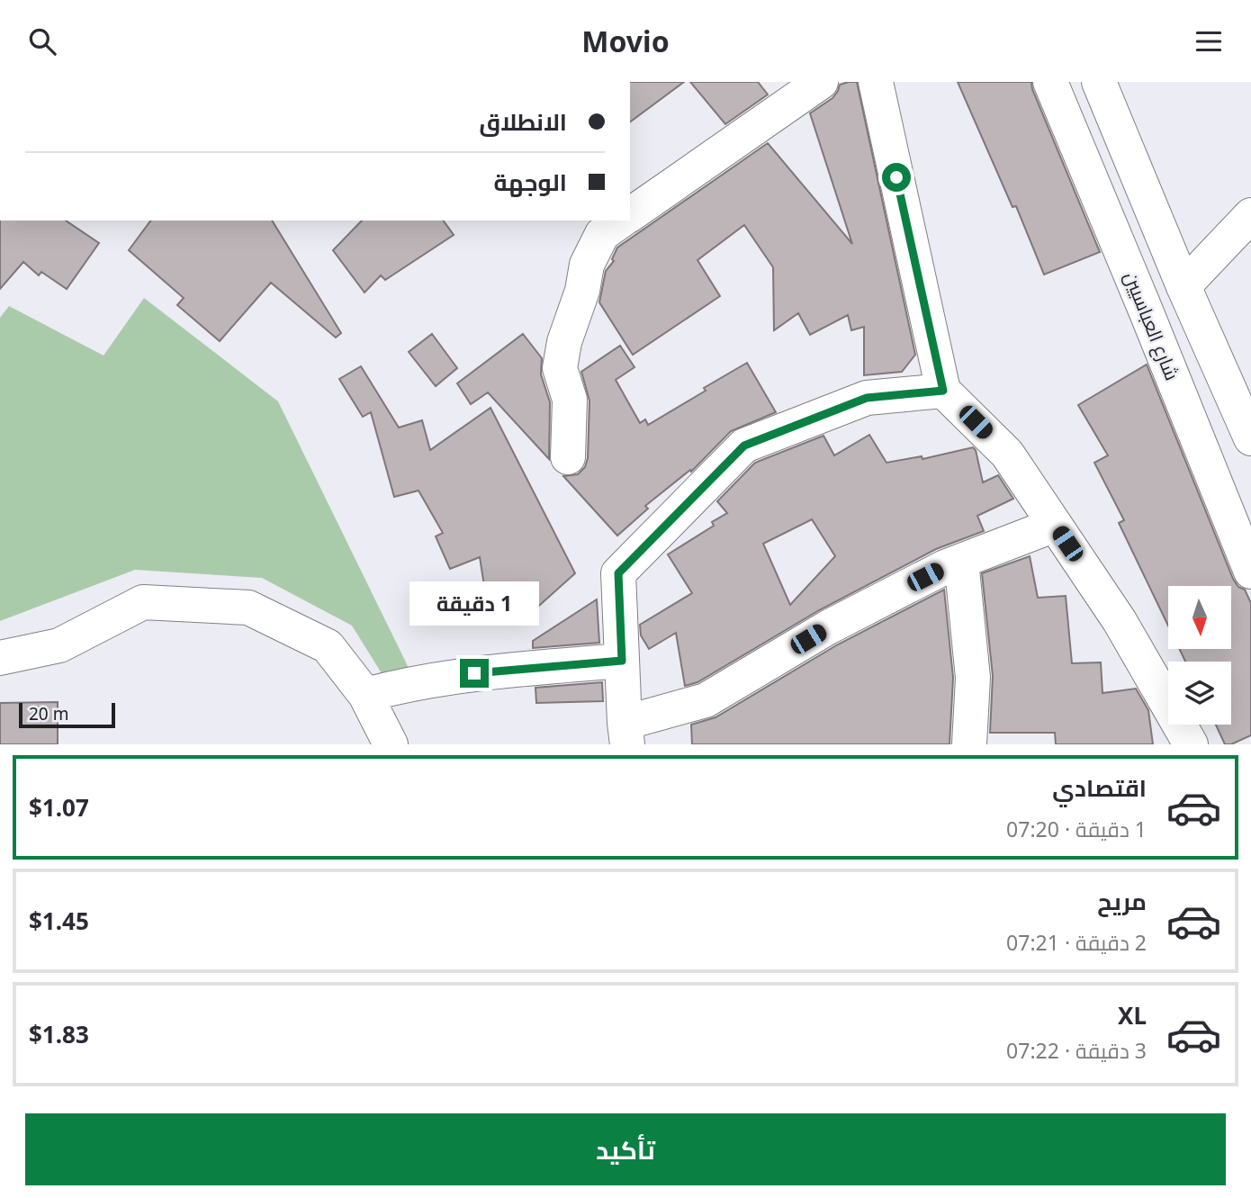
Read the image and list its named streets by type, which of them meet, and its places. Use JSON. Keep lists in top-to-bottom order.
{
  "streets": {
    "street": ["شارع العباسيين"]
  },
  "scale_bar": "20 m",
  "north": "bottom",
  "page": {
    "header": "Movio",
    "banner": ["الانطلاق", "الوجهة"],
    "bubble": "1 دقيقة",
    "scale": "20 m",
    "list": [
      {
        "name": "اقتصادي",
        "note": "1 دقيقة · 07:20",
        "value": "$1.07"
      },
      {
        "name": "مريح",
        "note": "2 دقيقة · 07:21",
        "value": "$1.45"
      },
      {
        "name": "XL",
        "note": "3 دقيقة · 07:22",
        "value": "$1.83"
      }
    ],
    "buttons": "تأكيد"
  }
}
